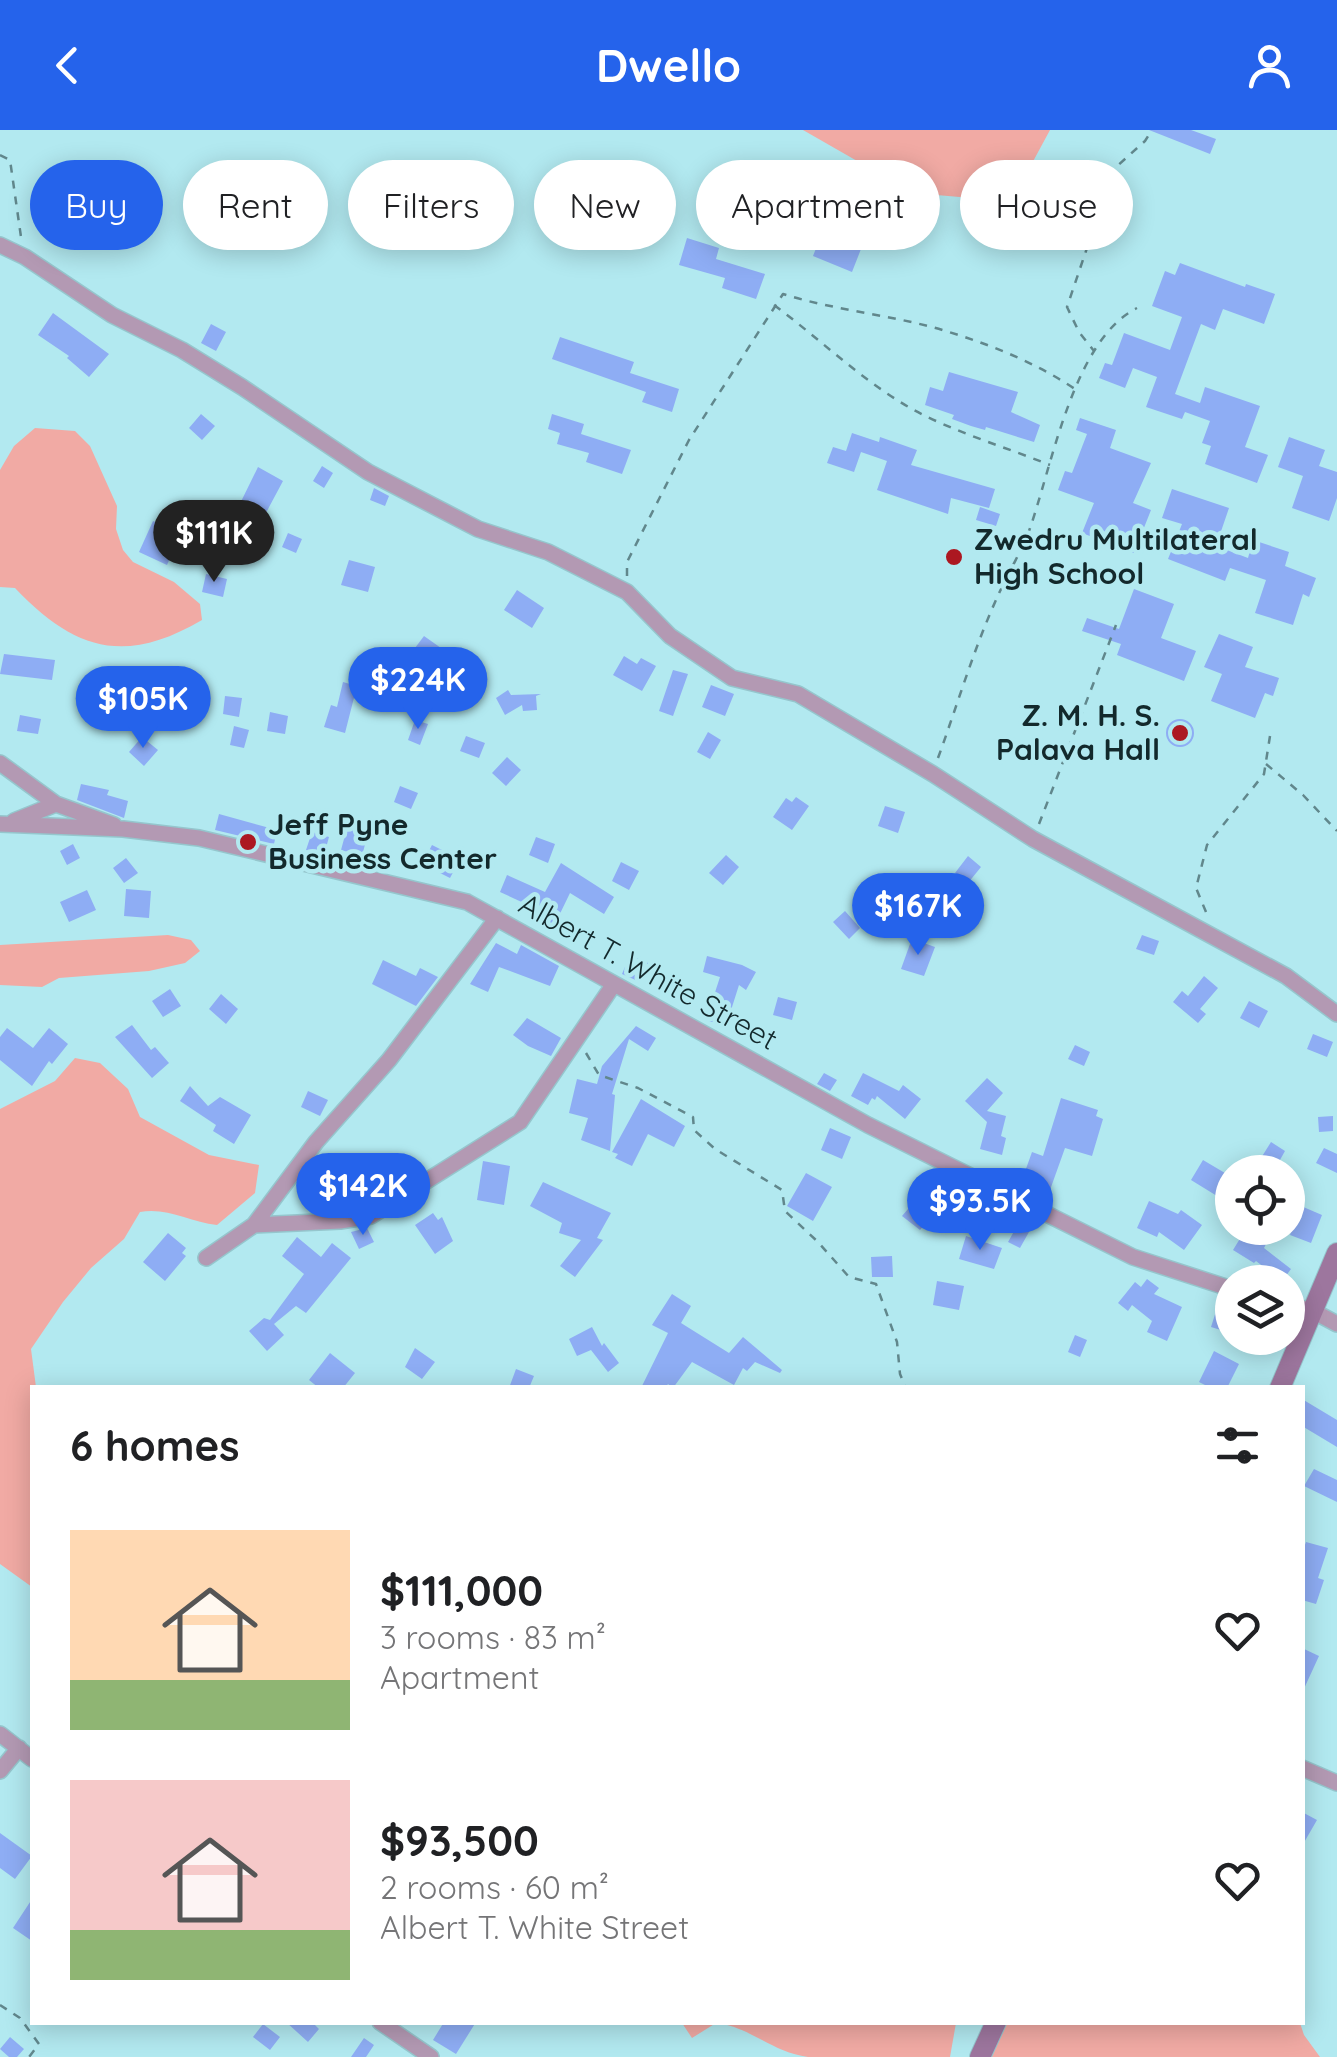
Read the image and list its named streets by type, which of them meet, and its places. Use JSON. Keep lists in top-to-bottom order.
{
  "streets": {
    "street": ["Albert T. White Street"]
  },
  "places": ["Zwedru Multilateral High School", "Z. M. H. S. Palava Hall", "Jeff Pyne Business Center"],
  "page": {
    "header": "Dwello",
    "chip": [
      "Buy",
      "Rent",
      "Filters",
      "New",
      "Apartment",
      "House"
    ],
    "price": [
      "$111K",
      "$224K",
      "$105K",
      "$167K",
      "$142K",
      "$93.5K"
    ],
    "heading": "6 homes",
    "list": [
      {
        "name": "$111,000",
        "note": "3 rooms · 83 m² · Apartment"
      },
      {
        "name": "$93,500",
        "note": "2 rooms · 60 m² · Albert T. White Street"
      }
    ]
  }
}
